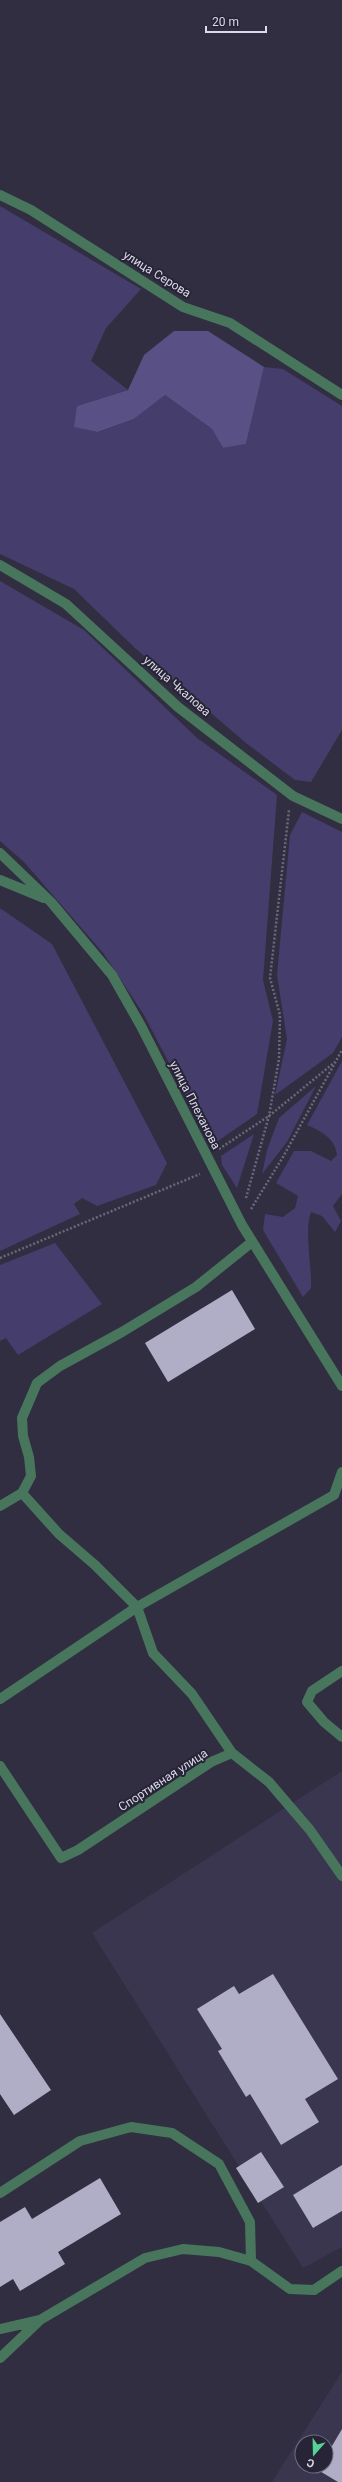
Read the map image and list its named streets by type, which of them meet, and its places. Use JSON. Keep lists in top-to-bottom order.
{
  "streets": {
    "street": [
      "улица Серова",
      "улица Чкалова",
      "улица Плеханова",
      "Спортивная улица"
    ]
  },
  "scale_bar": "20 m",
  "north": "bottom"
}
